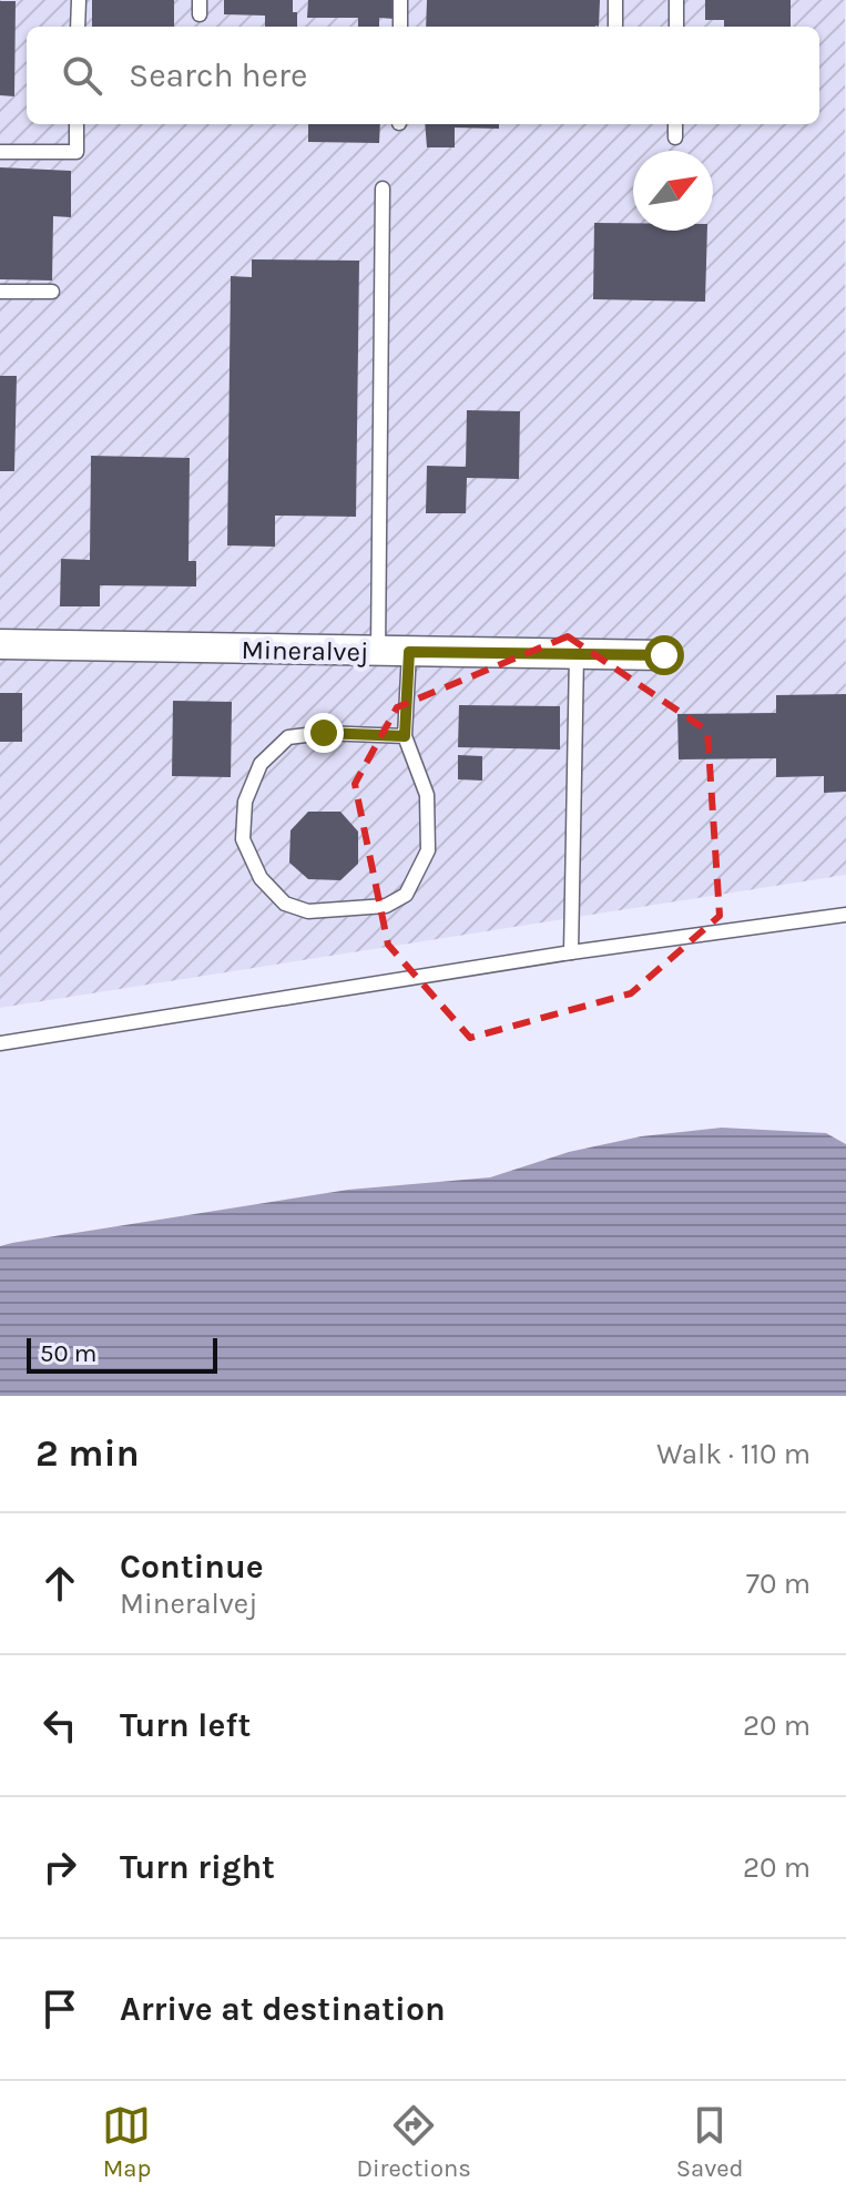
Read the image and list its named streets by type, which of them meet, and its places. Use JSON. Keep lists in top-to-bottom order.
{
  "streets": {
    "street": ["Mineralvej"]
  },
  "scale_bar": "50 m",
  "north": "top right",
  "page": {
    "search": "Search here",
    "scale": "50 m",
    "heading": ["2 min", "Walk · 110 m"],
    "list": [
      ["Continue", "Mineralvej", "70 m"],
      ["Turn left", "20 m"],
      ["Turn right", "20 m"],
      "Arrive at destination"
    ],
    "nav": ["Map", "Directions", "Saved"]
  }
}
